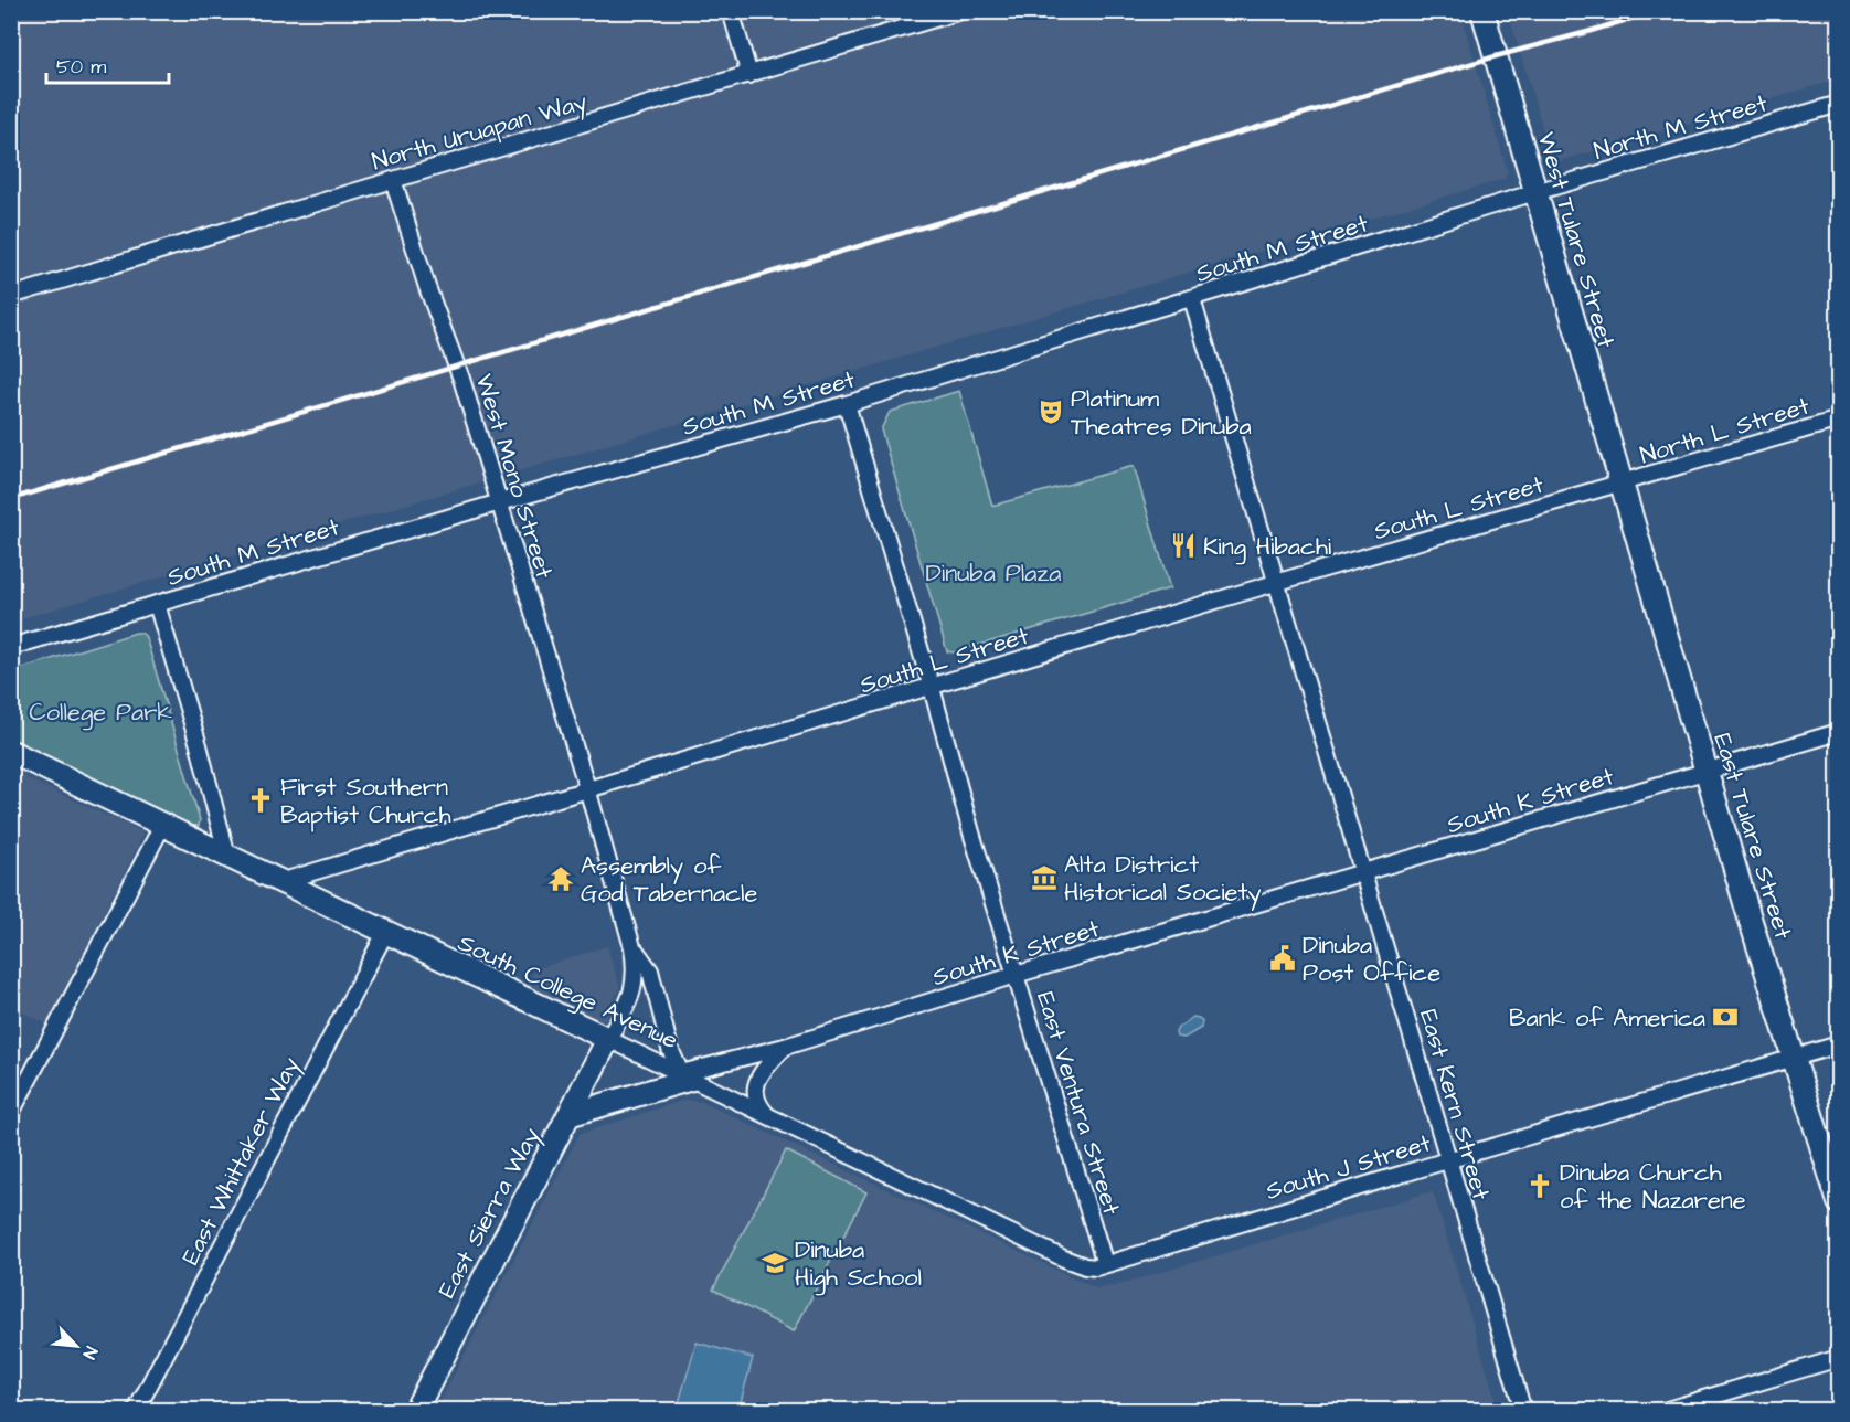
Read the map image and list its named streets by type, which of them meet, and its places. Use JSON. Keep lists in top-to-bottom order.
{
  "streets": {
    "street": [
      "North M Street",
      "North Uruapan Way",
      "West Tulare Street",
      "South M Street",
      "North L Street",
      "West Mono Street",
      "South L Street",
      "South K Street",
      "East Tulare Street",
      "South College Avenue",
      "East Ventura Street",
      "East Kern Street",
      "East Whittaker Way",
      "South J Street",
      "East Sierra Way"
    ]
  },
  "crossings": [
    ["North M Street", "West Tulare Street"],
    ["North M Street", "South M Street"],
    ["North Uruapan Way", "West Mono Street"],
    ["West Tulare Street", "South M Street"],
    ["West Tulare Street", "North L Street"],
    ["West Tulare Street", "South L Street"],
    ["West Tulare Street", "East Tulare Street"],
    ["South M Street", "West Mono Street"],
    ["South M Street", "East Ventura Street"],
    ["South M Street", "East Kern Street"],
    ["North L Street", "South L Street"],
    ["North L Street", "East Tulare Street"],
    ["West Mono Street", "South L Street"],
    ["South L Street", "East Tulare Street"],
    ["South L Street", "South College Avenue"],
    ["South L Street", "East Ventura Street"],
    ["South L Street", "East Kern Street"],
    ["South K Street", "East Tulare Street"],
    ["South K Street", "South College Avenue"],
    ["South K Street", "East Ventura Street"],
    ["South K Street", "East Kern Street"],
    ["East Tulare Street", "South J Street"],
    ["South College Avenue", "East Ventura Street"],
    ["South College Avenue", "East Whittaker Way"],
    ["South College Avenue", "South J Street"],
    ["South College Avenue", "East Sierra Way"],
    ["East Ventura Street", "South J Street"],
    ["East Kern Street", "South J Street"]
  ],
  "parks": ["Dinuba Plaza", "College Park"],
  "places": {
    "theatre": ["Platinum Theatres Dinuba"],
    "restaurant": ["King Hibachi"],
    "church": ["First Southern Baptist Church", "Dinuba Church of the Nazarene"],
    "museum": ["Alta District Historical Society"],
    "temple": ["Assembly of God Tabernacle"],
    "public building": ["Dinuba Post Office"],
    "bank": ["Bank of America"],
    "school or university": ["Dinuba High School"]
  },
  "scale_bar": "50 m",
  "north": "bottom right"
}
